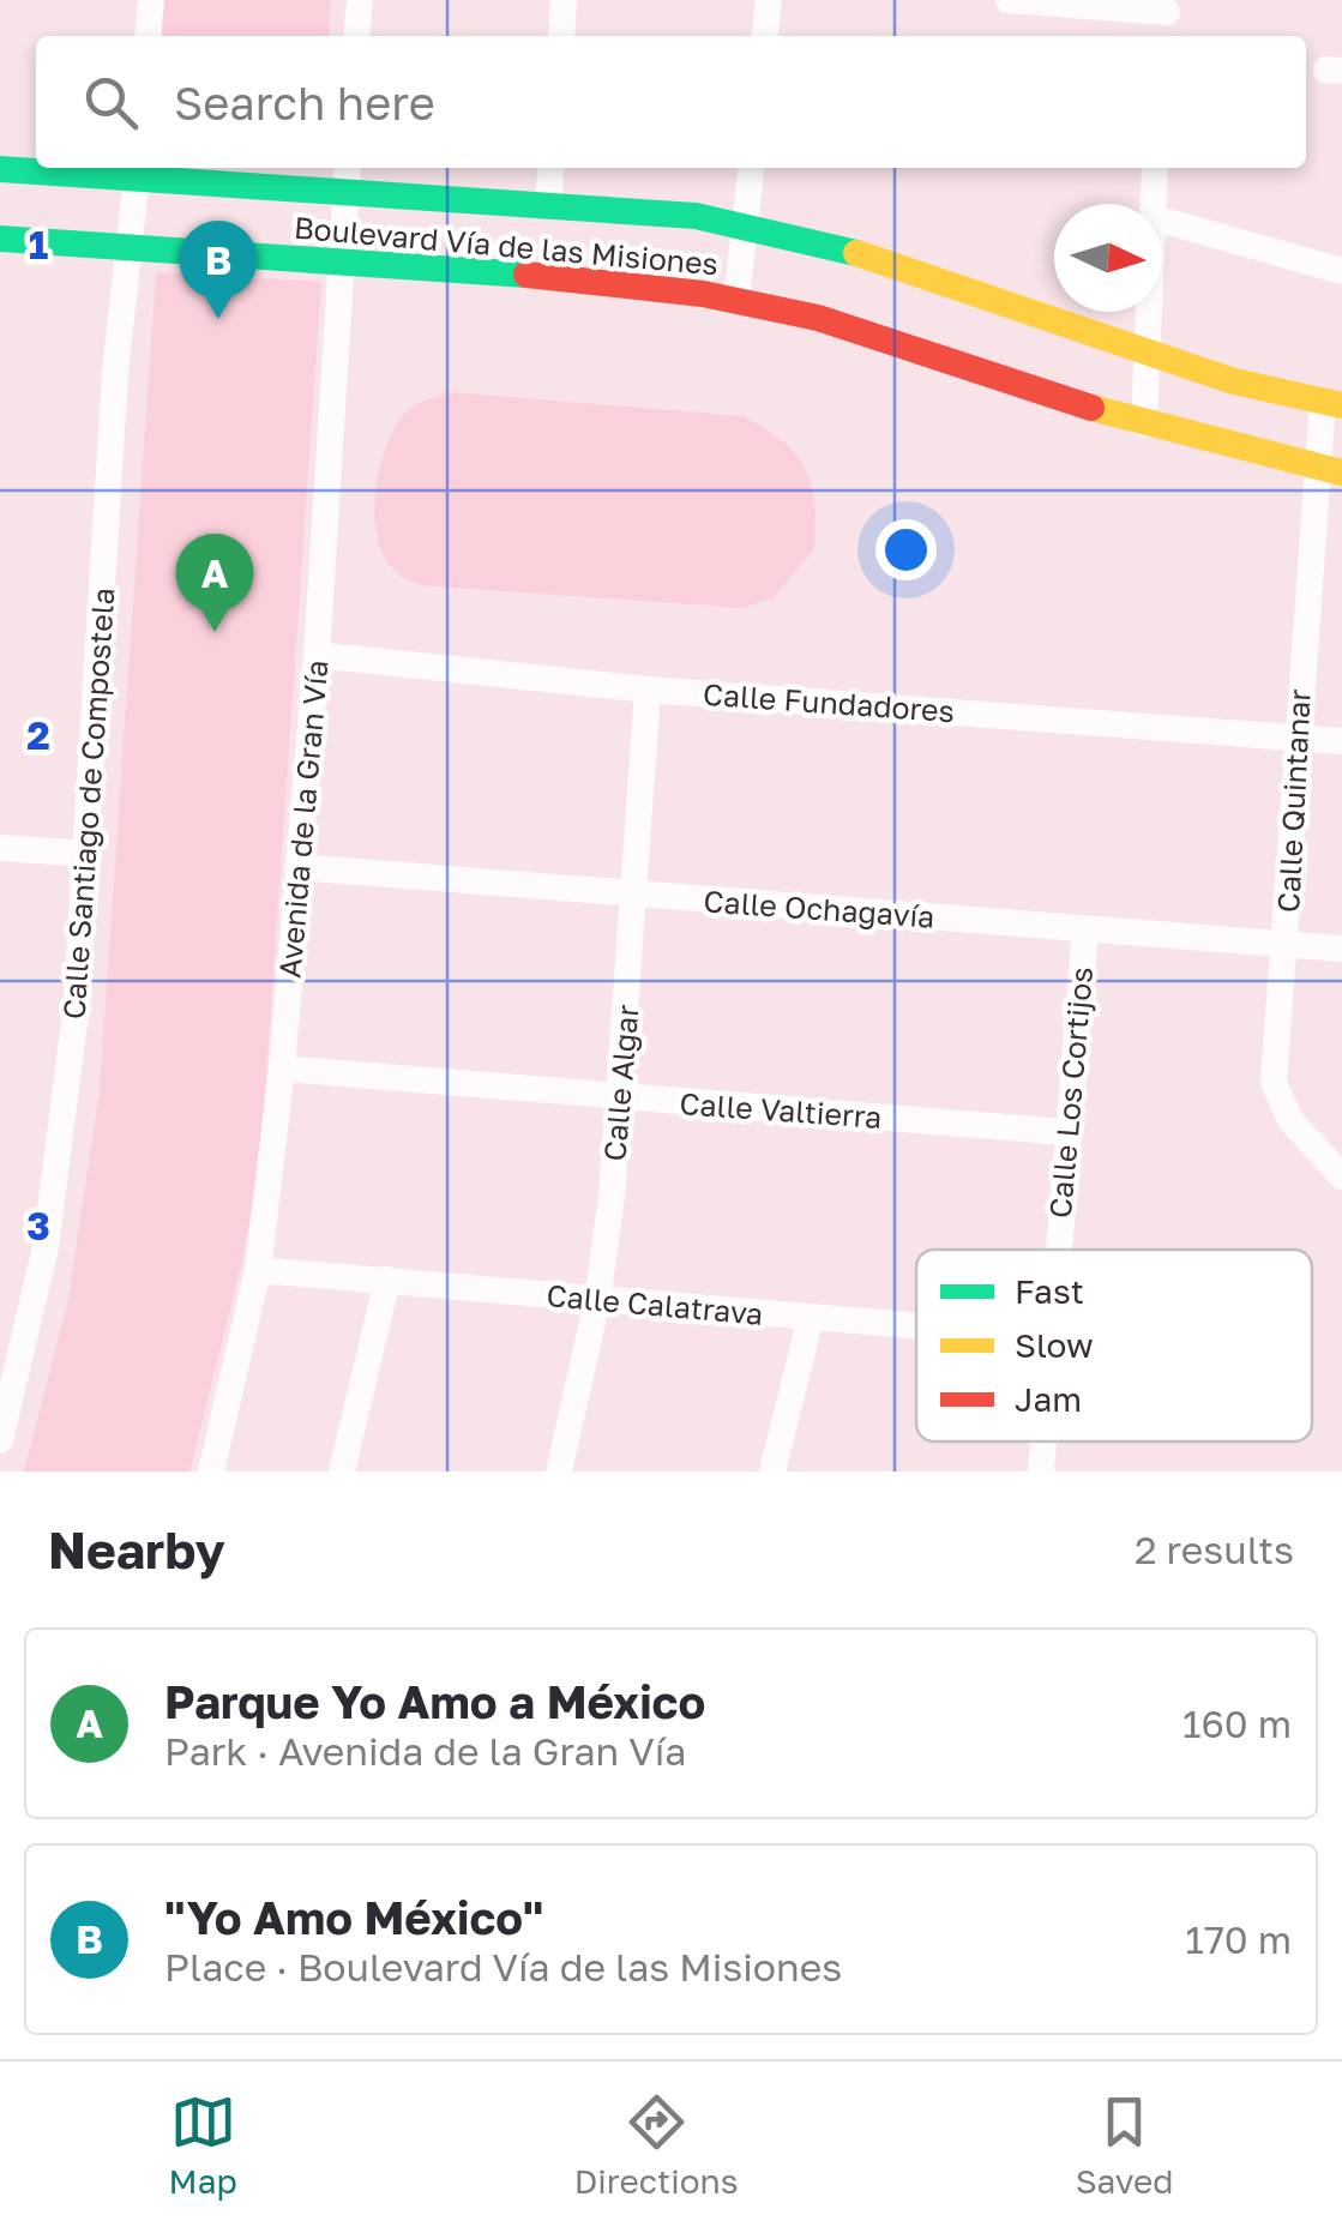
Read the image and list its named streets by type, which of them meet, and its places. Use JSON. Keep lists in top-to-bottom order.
{
  "streets": {
    "street": [
      "Boulevard Vía de las Misiones",
      "Calle Fundadores",
      "Calle Quintanar",
      "Calle Santiago de Compostela",
      "Avenida de la Gran Vía",
      "Calle Ochagavía",
      "Calle Algar",
      "Calle Los Cortijos",
      "Calle Valtierra",
      "Calle Calatrava"
    ]
  },
  "crossings": [
    ["Boulevard Vía de las Misiones", "Calle Quintanar"],
    ["Boulevard Vía de las Misiones", "Calle Santiago de Compostela"],
    ["Boulevard Vía de las Misiones", "Avenida de la Gran Vía"],
    ["Calle Fundadores", "Calle Quintanar"],
    ["Calle Fundadores", "Avenida de la Gran Vía"],
    ["Calle Fundadores", "Calle Algar"],
    ["Calle Quintanar", "Calle Ochagavía"],
    ["Avenida de la Gran Vía", "Calle Ochagavía"],
    ["Avenida de la Gran Vía", "Calle Valtierra"],
    ["Avenida de la Gran Vía", "Calle Calatrava"],
    ["Calle Ochagavía", "Calle Algar"],
    ["Calle Ochagavía", "Calle Los Cortijos"],
    ["Calle Algar", "Calle Valtierra"],
    ["Calle Algar", "Calle Calatrava"],
    ["Calle Los Cortijos", "Calle Valtierra"]
  ],
  "legend": ["Fast", "Slow", "Jam"],
  "north": "right",
  "page": {
    "search": "Search here",
    "pins": ["B", "A"],
    "heading": ["Nearby", "2 results"],
    "list": [
      {
        "mark": "A",
        "name": "Parque Yo Amo a México",
        "note": "Park · Avenida de la Gran Vía",
        "value": "160 m"
      },
      {
        "mark": "B",
        "name": "\"Yo Amo México\"",
        "note": "Place · Boulevard Vía de las Misiones",
        "value": "170 m"
      }
    ],
    "nav": ["Map", "Directions", "Saved"]
  },
  "grid": {
    "rows": ["1", "2", "3"]
  }
}
